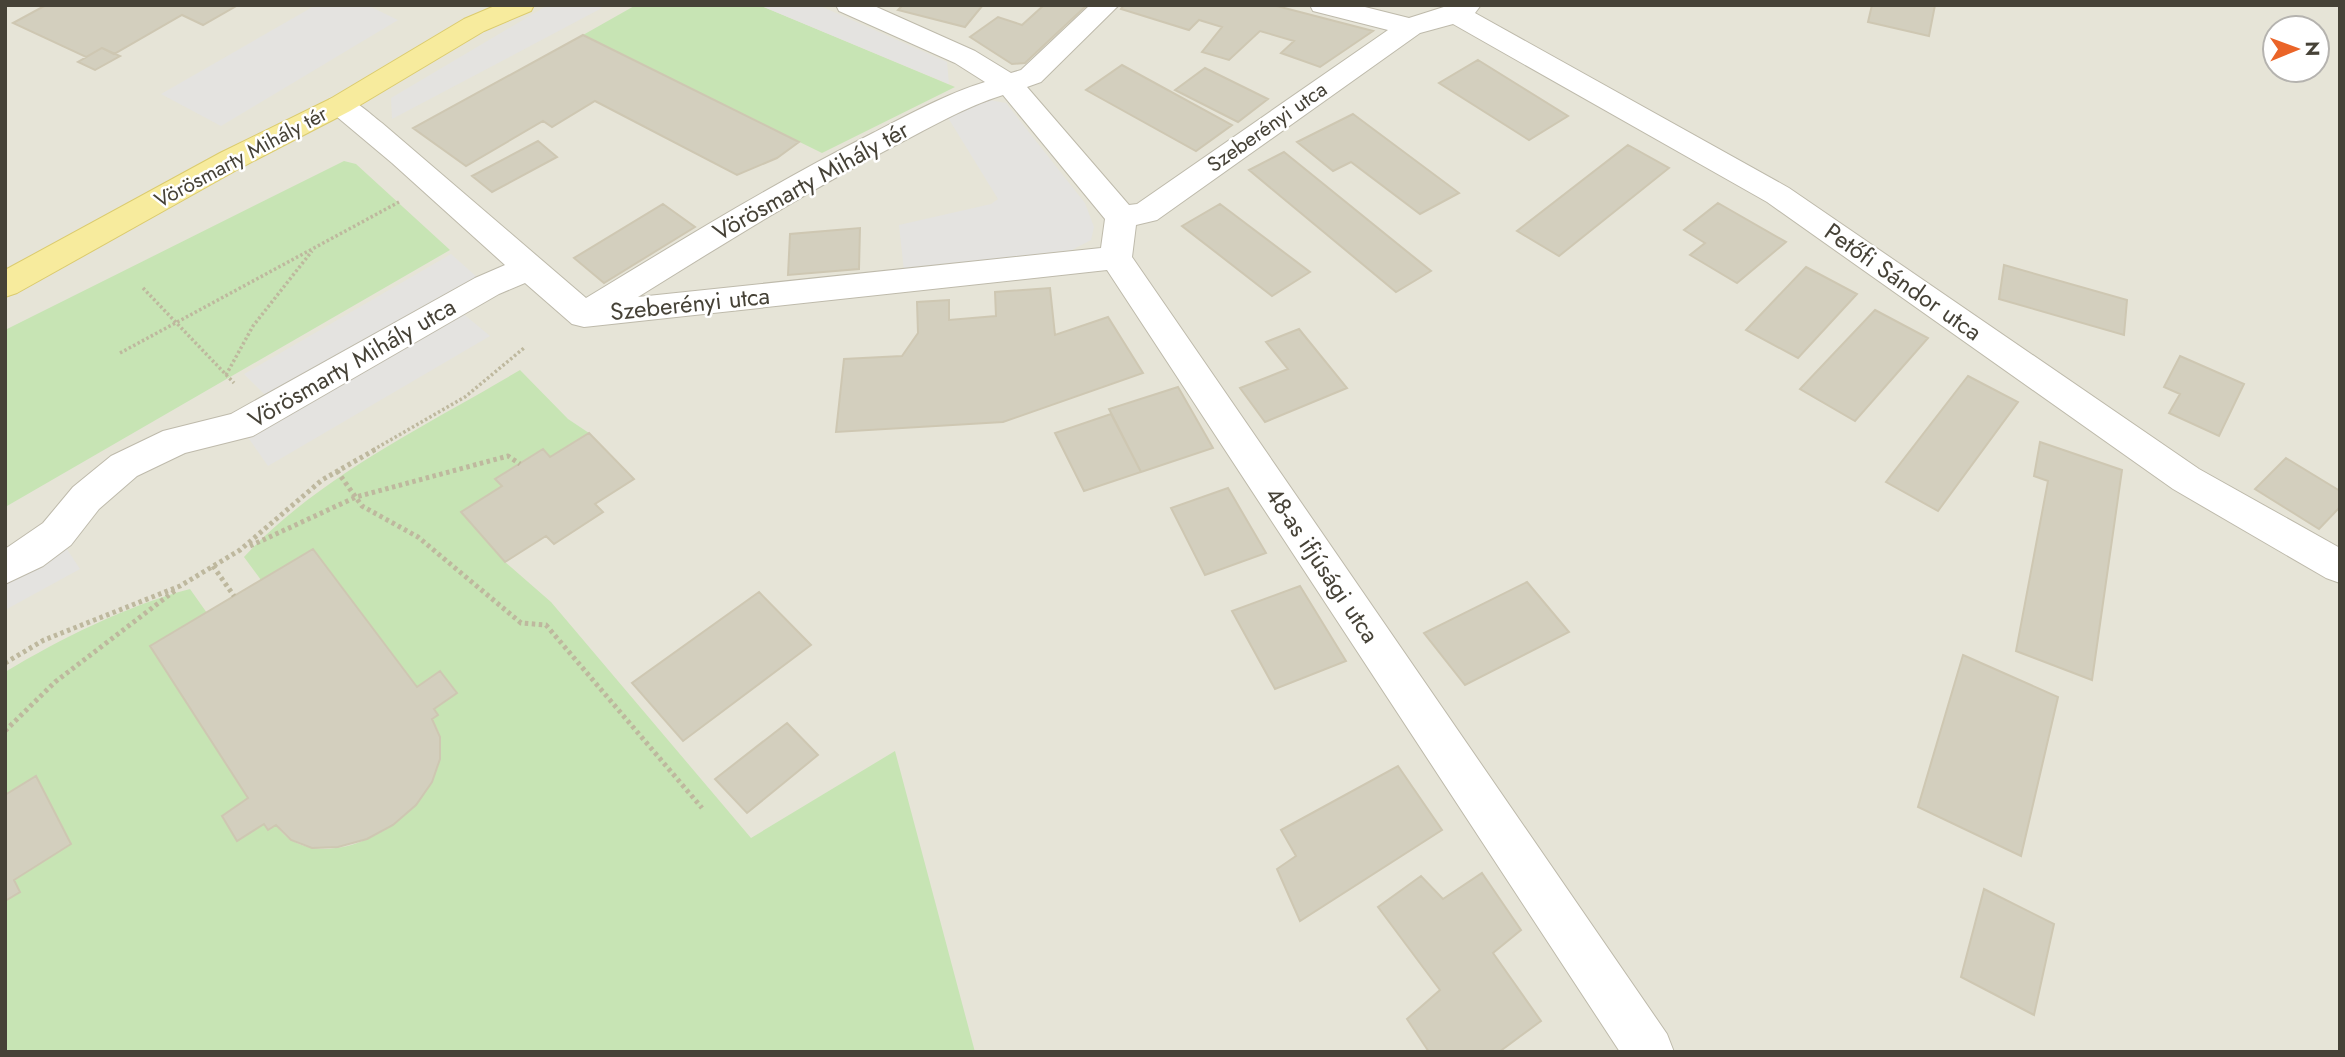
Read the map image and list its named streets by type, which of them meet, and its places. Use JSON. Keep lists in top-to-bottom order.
{
  "streets": {
    "main road": ["Vörösmarty Mihály tér"],
    "street": [
      "Szeberényi utca",
      "Petőfi Sándor utca",
      "Vörösmarty Mihály utca",
      "48-as ifjúsági utca"
    ]
  },
  "crossings": [
    ["Szeberényi utca", "Vörösmarty Mihály tér"],
    ["Szeberényi utca", "Vörösmarty Mihály utca"],
    ["Szeberényi utca", "48-as ifjúsági utca"]
  ],
  "north": "right"
}
